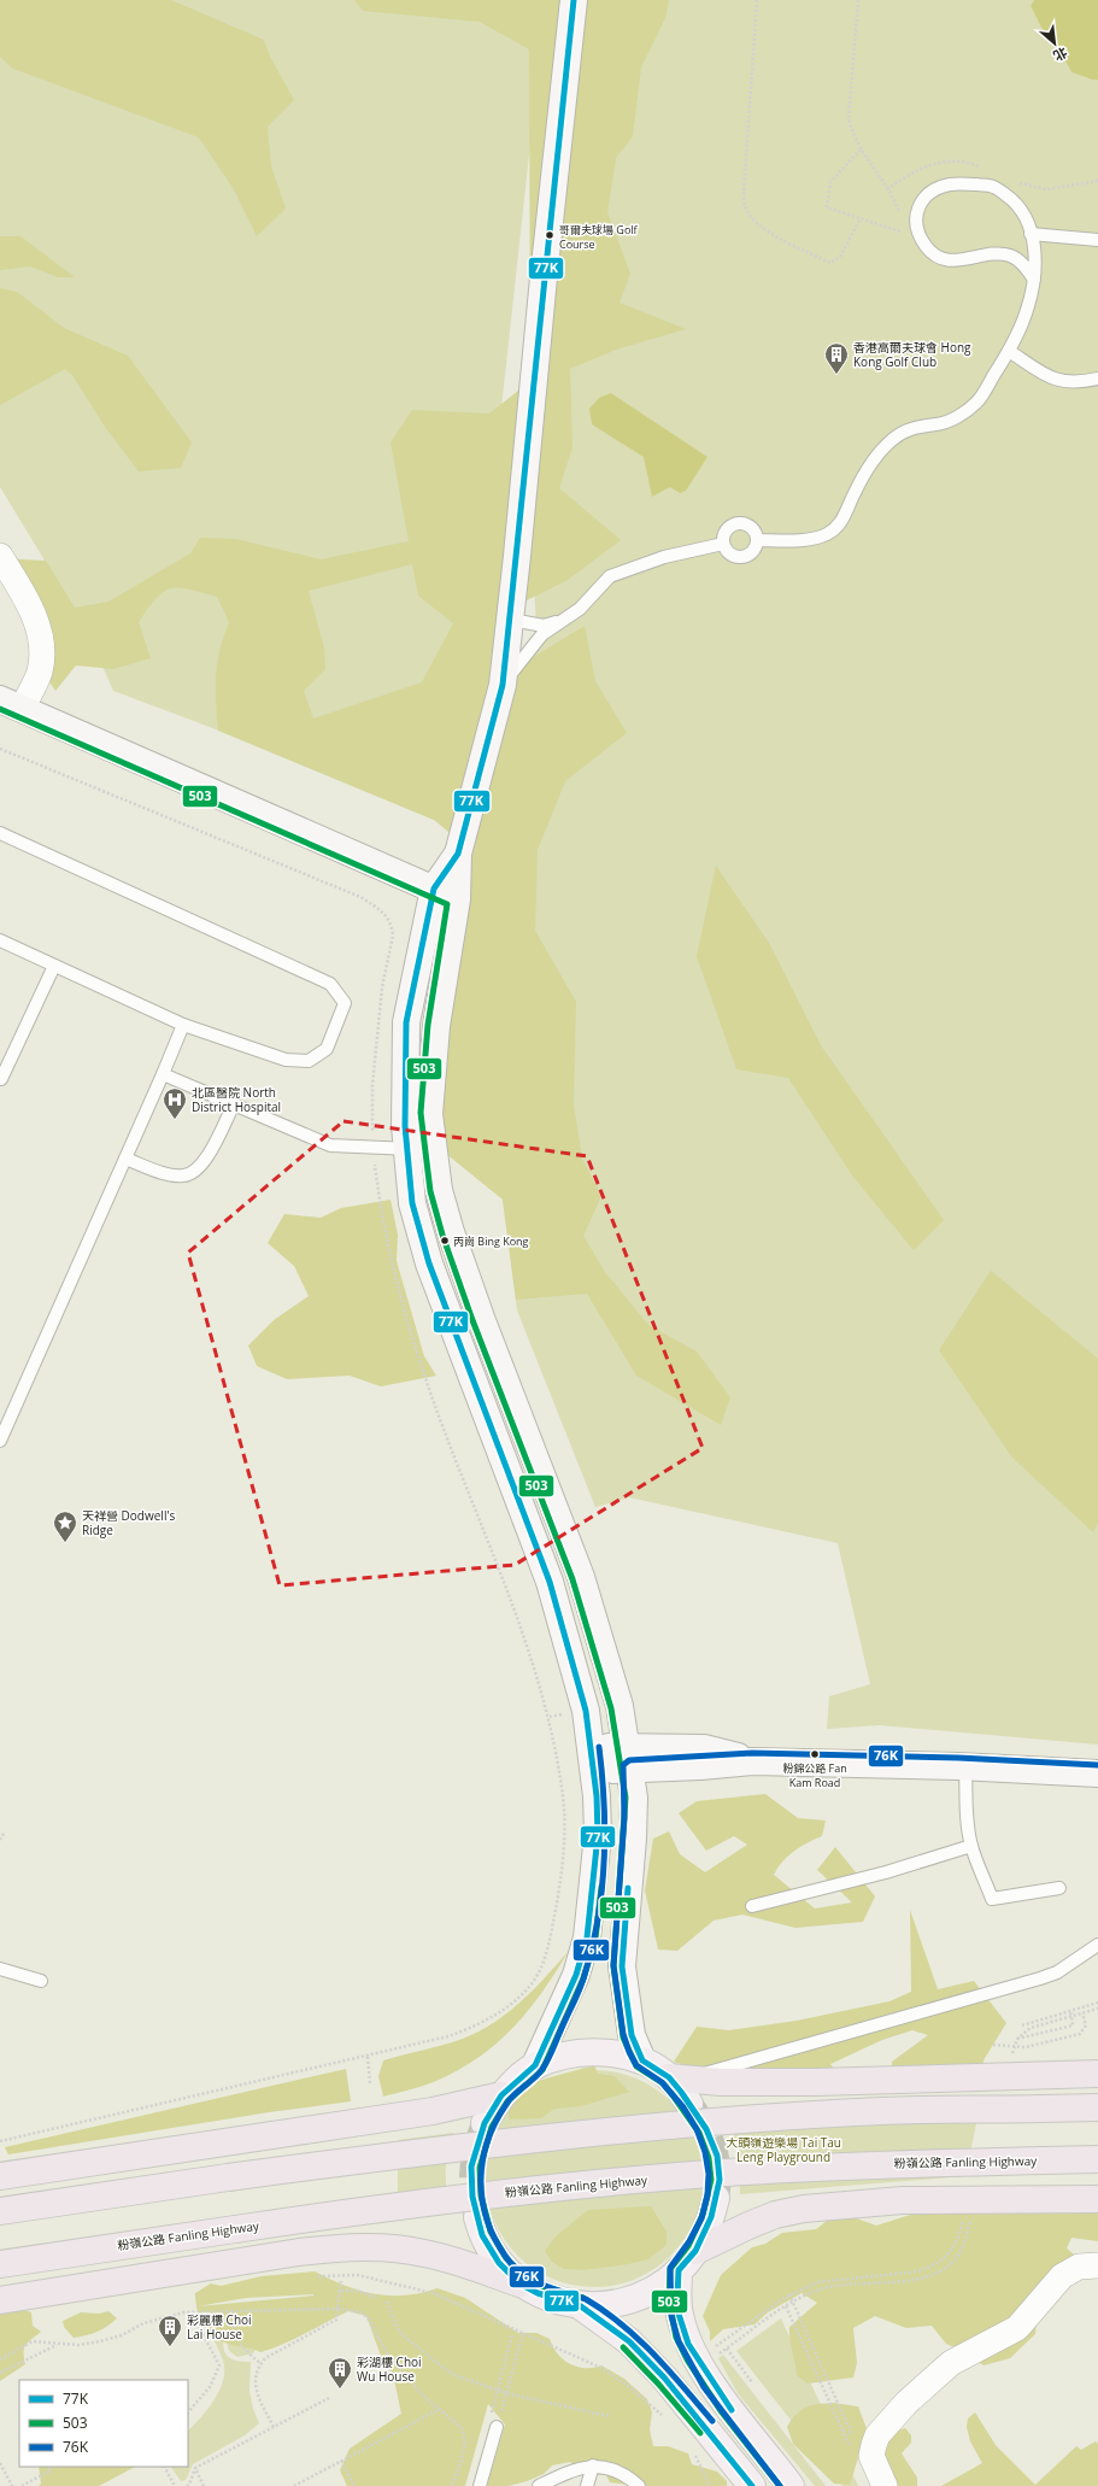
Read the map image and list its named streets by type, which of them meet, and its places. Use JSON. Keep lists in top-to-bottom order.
{
  "streets": {
    "highway": ["粉嶺公路 Fanling Highway"]
  },
  "parks": ["大頭嶺遊樂場 Tai Tau Leng Playground"],
  "places": {
    "other": ["哥爾夫球場 Golf Course", "丙崗 Bing Kong", "粉錦公路 Fan Kam Road"],
    "building": ["香港高爾夫球會 Hong Kong Golf Club", "彩麗樓 Choi Lai House", "彩湖樓 Choi Wu House"],
    "hospital": ["北區醫院 North District Hospital"],
    "place": ["天祥營 Dodwell's Ridge"]
  },
  "lines": ["transit line 77K", "transit line 503", "transit line 76K"],
  "legend": ["77K", "503", "76K"],
  "north": "bottom right"
}
